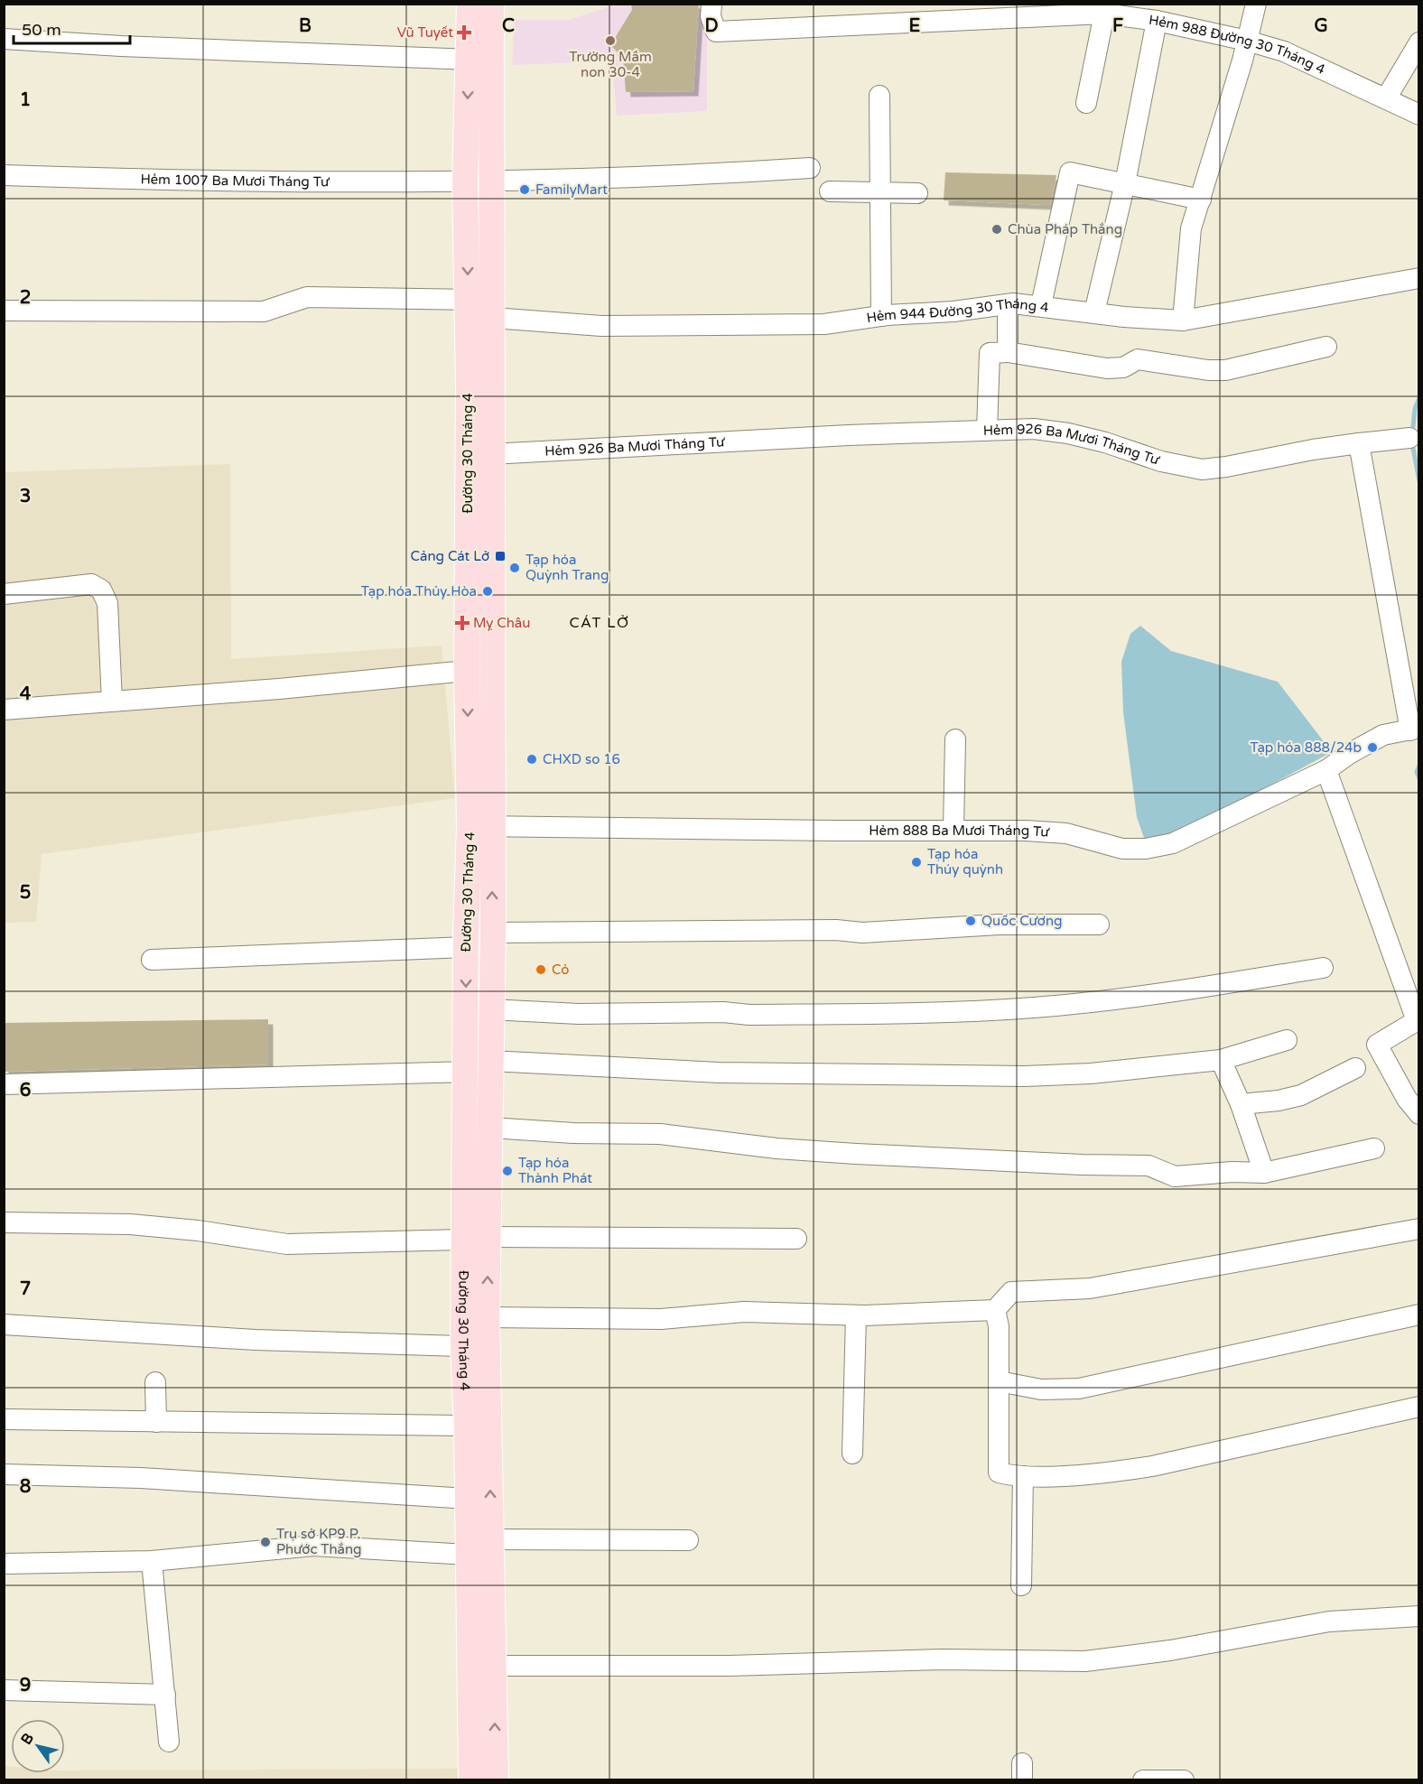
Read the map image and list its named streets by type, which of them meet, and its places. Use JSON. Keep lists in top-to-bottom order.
{
  "streets": {
    "main road": ["Đường 30 Tháng 4"],
    "street": [
      "Hẻm 988 Đường 30 Tháng 4",
      "Hẻm 1007 Ba Mươi Tháng Tư",
      "Hẻm 944 Đường 30 Tháng 4",
      "Hẻm 926 Ba Mươi Tháng Tư",
      "Hẻm 888 Ba Mươi Tháng Tư"
    ]
  },
  "crossings": [
    ["Hẻm 1007 Ba Mươi Tháng Tư", "Đường 30 Tháng 4"],
    ["Hẻm 944 Đường 30 Tháng 4", "Đường 30 Tháng 4"],
    ["Hẻm 926 Ba Mươi Tháng Tư", "Đường 30 Tháng 4"],
    ["Đường 30 Tháng 4", "Hẻm 888 Ba Mươi Tháng Tư"]
  ],
  "districts": ["CÁT LỞ"],
  "places": {
    "health": ["Vũ Tuyết", "Mỵ Châu"],
    "other": [
      "Trường Mầm non 30-4",
      "FamilyMart",
      "Chùa Pháp Thắng",
      "Tạp hóa Quỳnh Trang",
      "Tạp hóa Thủy Hòa",
      "Tạp hóa 888/24b",
      "CHXD so 16",
      "Tạp hóa Thúy quỳnh",
      "Quốc Cương",
      "Cỏ",
      "Tạp hóa Thành Phát",
      "Trụ sở KP9 P. Phước Thắng"
    ],
    "transit": ["Cảng Cát Lở"]
  },
  "scale_bar": "50 m",
  "north": "top left",
  "grid": {
    "columns": [
      "B",
      "C",
      "D",
      "E",
      "F",
      "G"
    ],
    "rows": [
      "1",
      "2",
      "3",
      "4",
      "5",
      "6",
      "7",
      "8",
      "9"
    ]
  }
}
